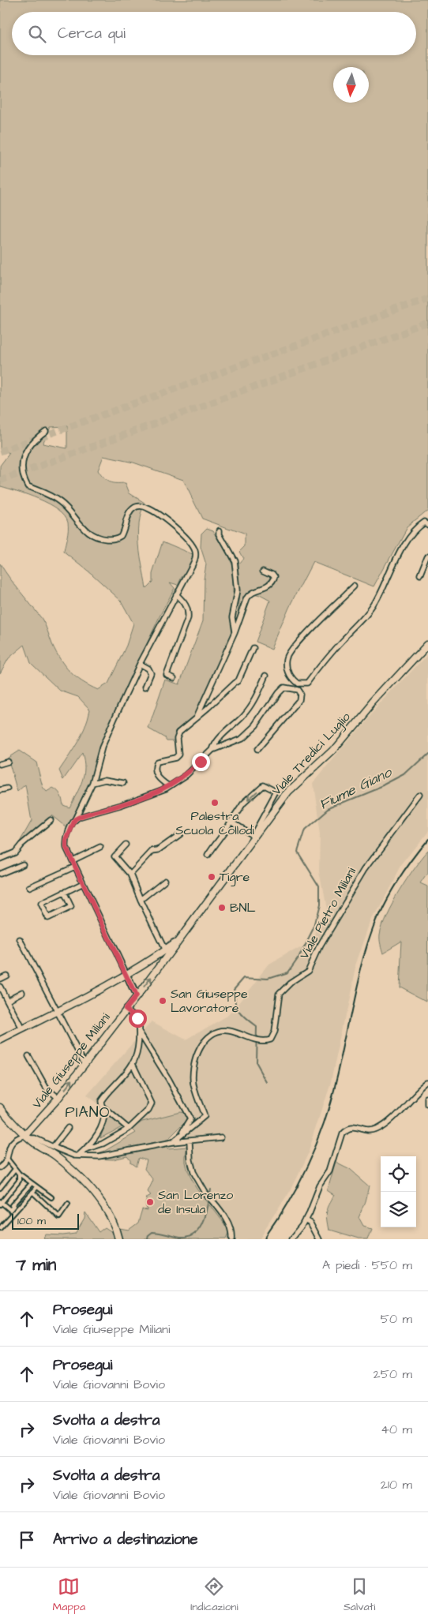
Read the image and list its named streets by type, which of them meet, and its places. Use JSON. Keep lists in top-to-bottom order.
{
  "streets": {
    "main road": ["Viale Tredici Luglio", "Viale Giuseppe Miliani"],
    "street": ["Viale Pietro Miliani"]
  },
  "crossings": [
    ["Viale Tredici Luglio", "Viale Giuseppe Miliani"],
    ["Viale Pietro Miliani", "Viale Giuseppe Miliani"]
  ],
  "districts": ["PIANO"],
  "water": ["Fiume Giano"],
  "places": [
    "Palestra Scuola Collodi",
    "Tigre",
    "BNL",
    "San Giuseppe Lavoratore",
    "San Lorenzo de Insula"
  ],
  "scale_bar": "100 m",
  "north": "bottom",
  "page": {
    "search": "Cerca qui",
    "scale": "100 m",
    "heading": ["7 min", "A piedi · 550 m"],
    "list": [
      ["Prosegui", "Viale Giuseppe Miliani", "50 m"],
      ["Prosegui", "Viale Giovanni Bovio", "250 m"],
      ["Svolta a destra", "Viale Giovanni Bovio", "40 m"],
      ["Svolta a destra", "Viale Giovanni Bovio", "210 m"],
      "Arrivo a destinazione"
    ],
    "nav": ["Mappa", "Indicazioni", "Salvati"]
  }
}
